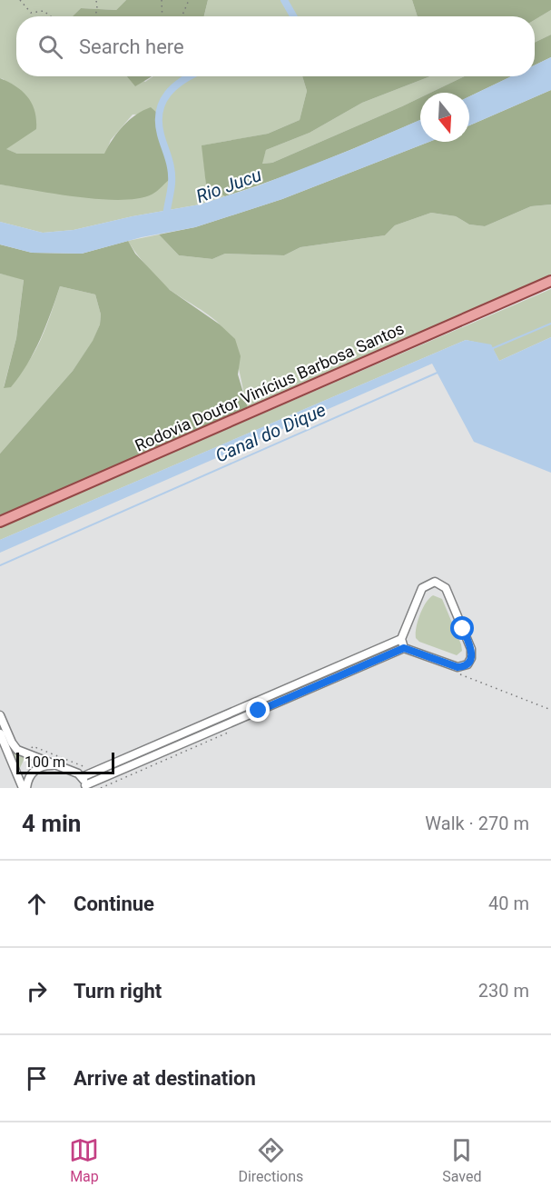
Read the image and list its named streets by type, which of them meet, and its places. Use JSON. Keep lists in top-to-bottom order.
{
  "streets": {
    "main road": ["Rodovia Doutor Vinícius Barbosa Santos"]
  },
  "water": ["Rio Jucu", "Canal do Dique"],
  "scale_bar": "100 m",
  "north": "bottom",
  "page": {
    "search": "Search here",
    "scale": "100 m",
    "heading": ["4 min", "Walk · 270 m"],
    "list": [
      ["Continue", "40 m"],
      ["Turn right", "230 m"],
      "Arrive at destination"
    ],
    "nav": ["Map", "Directions", "Saved"]
  }
}
